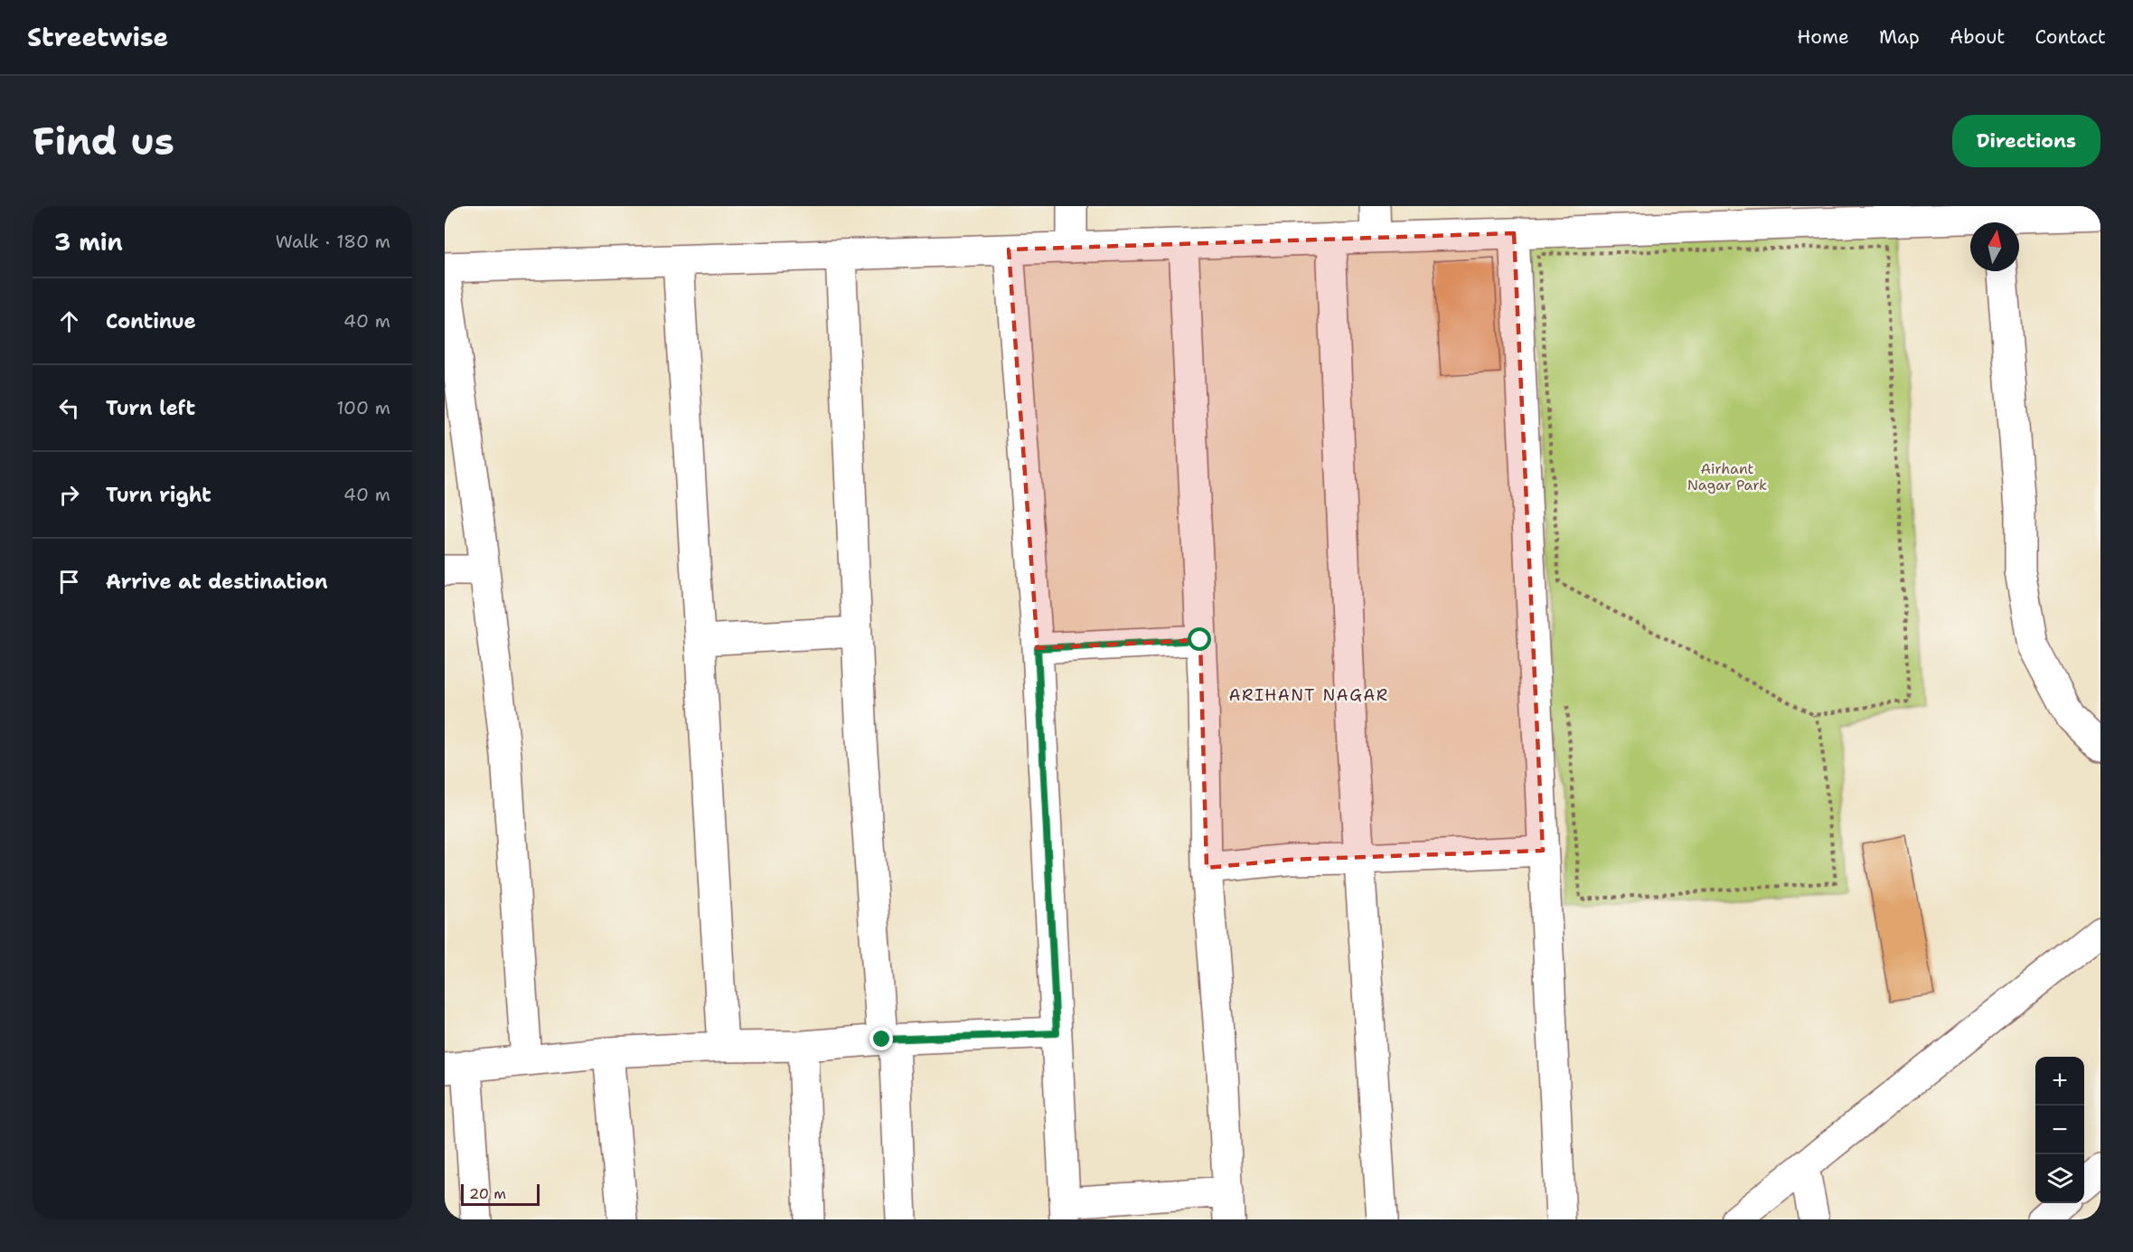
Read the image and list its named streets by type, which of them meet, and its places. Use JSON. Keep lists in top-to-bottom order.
{
  "districts": ["ARIHANT NAGAR"],
  "parks": ["Airhant Nagar Park"],
  "scale_bar": "20 m",
  "north": "top",
  "page": {
    "header": "Streetwise",
    "nav": [
      "Home",
      "Map",
      "About",
      "Contact"
    ],
    "buttons": "Directions",
    "title": "Find us",
    "heading": ["3 min", "Walk · 180 m"],
    "list": [
      ["Continue", "40 m"],
      ["Turn left", "100 m"],
      ["Turn right", "40 m"],
      "Arrive at destination"
    ],
    "map_buttons": ["+", "−"],
    "scale": "20 m"
  }
}
